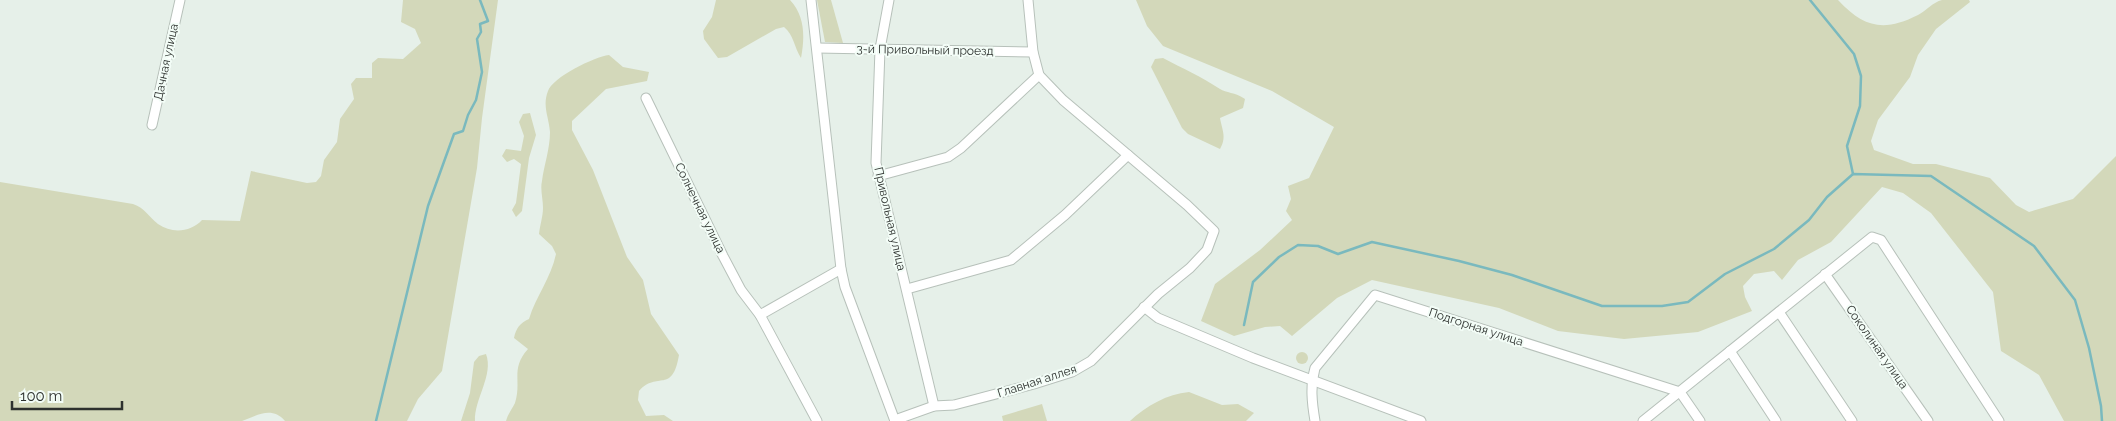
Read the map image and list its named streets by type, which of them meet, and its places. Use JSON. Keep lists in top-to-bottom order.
{
  "streets": {
    "street": [
      "3-й Привольный проезд",
      "Дачная улица",
      "Солнечная улица",
      "Привольная улица",
      "Подгорная улица",
      "Соколиная улица",
      "Главная аллея"
    ]
  },
  "crossings": [
    ["3-й Привольный проезд", "Привольная улица"],
    ["Привольная улица", "Главная аллея"]
  ],
  "scale_bar": "100 m"
}
